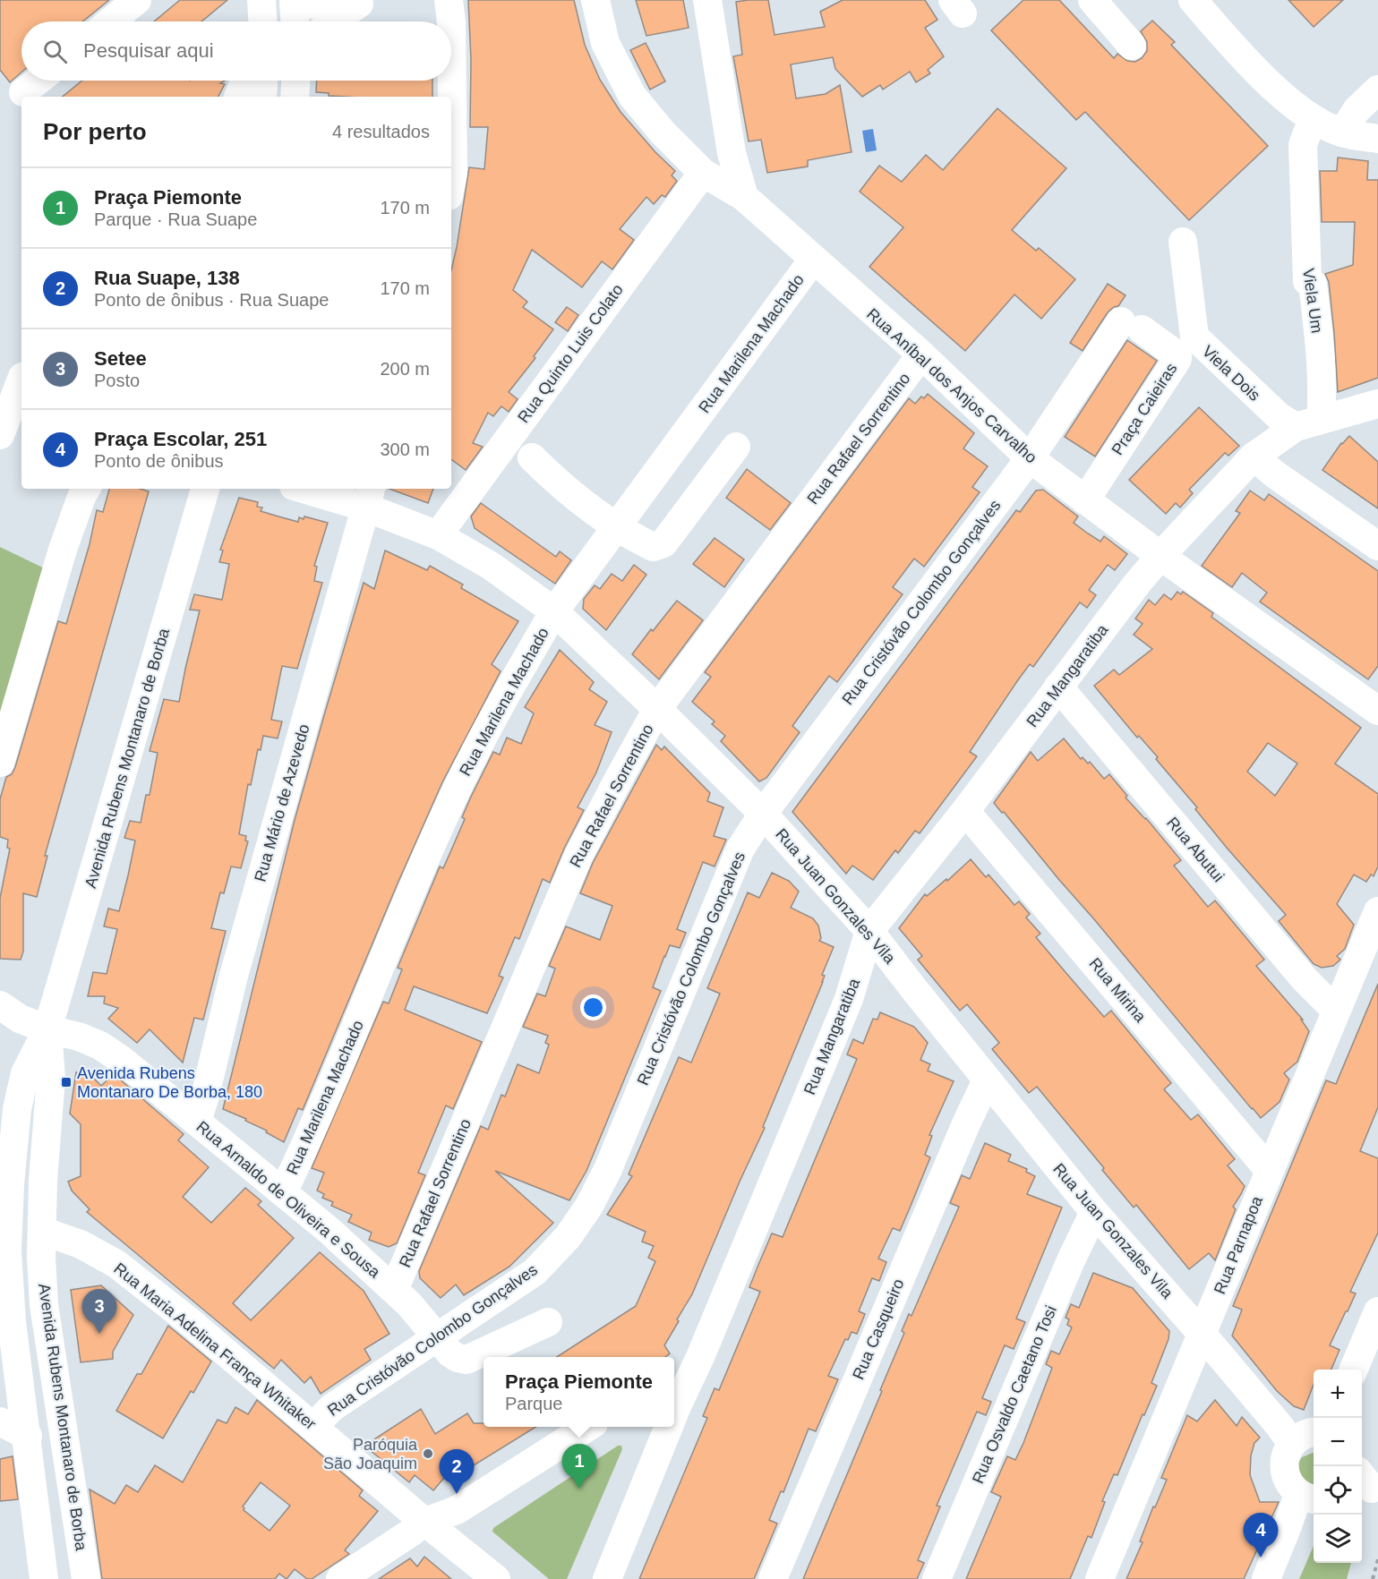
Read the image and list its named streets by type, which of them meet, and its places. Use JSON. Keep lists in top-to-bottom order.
{
  "streets": {
    "street": [
      "Viela Um",
      "Rua Marilena Machado",
      "Rua Quinto Luis Colato",
      "Viela Dois",
      "Rua Aníbal dos Anjos Carvalho",
      "Praça Caieiras",
      "Rua Rafael Sorrentino",
      "Rua Cristóvão Colombo Gonçalves",
      "Rua Mangaratiba",
      "Avenida Rubens Montanaro de Borba",
      "Rua Mário de Azevedo",
      "Rua Abutui",
      "Rua Juan Gonzales Vila",
      "Rua Mirina",
      "Rua Arnaldo de Oliveira e Sousa",
      "Rua Parnapoa",
      "Rua Casqueiro",
      "Rua Maria Adelina França Whitaker",
      "Rua Osvaldo Caetano Tosi"
    ]
  },
  "crossings": [
    ["Viela Um", "Viela Dois"],
    ["Viela Um", "Rua Mangaratiba"],
    ["Rua Marilena Machado", "Rua Aníbal dos Anjos Carvalho"],
    ["Rua Marilena Machado", "Rua Juan Gonzales Vila"],
    ["Rua Marilena Machado", "Rua Arnaldo de Oliveira e Sousa"],
    ["Rua Quinto Luis Colato", "Rua Aníbal dos Anjos Carvalho"],
    ["Rua Quinto Luis Colato", "Rua Juan Gonzales Vila"],
    ["Viela Dois", "Rua Mangaratiba"],
    ["Rua Aníbal dos Anjos Carvalho", "Praça Caieiras"],
    ["Rua Aníbal dos Anjos Carvalho", "Rua Rafael Sorrentino"],
    ["Rua Aníbal dos Anjos Carvalho", "Rua Cristóvão Colombo Gonçalves"],
    ["Rua Aníbal dos Anjos Carvalho", "Rua Mangaratiba"],
    ["Praça Caieiras", "Rua Cristóvão Colombo Gonçalves"],
    ["Rua Rafael Sorrentino", "Rua Juan Gonzales Vila"],
    ["Rua Rafael Sorrentino", "Rua Arnaldo de Oliveira e Sousa"],
    ["Rua Cristóvão Colombo Gonçalves", "Rua Juan Gonzales Vila"],
    ["Rua Cristóvão Colombo Gonçalves", "Rua Arnaldo de Oliveira e Sousa"],
    ["Rua Cristóvão Colombo Gonçalves", "Rua Maria Adelina França Whitaker"],
    ["Rua Mangaratiba", "Rua Abutui"],
    ["Rua Mangaratiba", "Rua Juan Gonzales Vila"],
    ["Rua Mangaratiba", "Rua Mirina"],
    ["Avenida Rubens Montanaro de Borba", "Rua Arnaldo de Oliveira e Sousa"],
    ["Avenida Rubens Montanaro de Borba", "Rua Maria Adelina França Whitaker"],
    ["Rua Mário de Azevedo", "Rua Juan Gonzales Vila"],
    ["Rua Mário de Azevedo", "Rua Arnaldo de Oliveira e Sousa"],
    ["Rua Abutui", "Rua Parnapoa"],
    ["Rua Juan Gonzales Vila", "Rua Parnapoa"],
    ["Rua Juan Gonzales Vila", "Rua Casqueiro"],
    ["Rua Juan Gonzales Vila", "Rua Osvaldo Caetano Tosi"],
    ["Rua Mirina", "Rua Parnapoa"]
  ],
  "places": {
    "transit": ["Avenida Rubens Montanaro De Borba, 180"],
    "other": ["Paróquia São Joaquim"]
  },
  "page": {
    "search": "Pesquisar aqui",
    "heading": ["Por perto", "4 resultados"],
    "list": [
      {
        "mark": "1",
        "name": "Praça Piemonte",
        "note": "Parque · Rua Suape",
        "value": "170 m"
      },
      {
        "mark": "2",
        "name": "Rua Suape, 138",
        "note": "Ponto de ônibus · Rua Suape",
        "value": "170 m"
      },
      {
        "mark": "3",
        "name": "Setee",
        "note": "Posto",
        "value": "200 m"
      },
      {
        "mark": "4",
        "name": "Praça Escolar, 251",
        "note": "Ponto de ônibus",
        "value": "300 m"
      }
    ],
    "pins": [
      "3",
      "1",
      "2",
      "4"
    ],
    "popup": ["Praça Piemonte", "Parque"],
    "map_buttons": ["+", "−"]
  }
}
